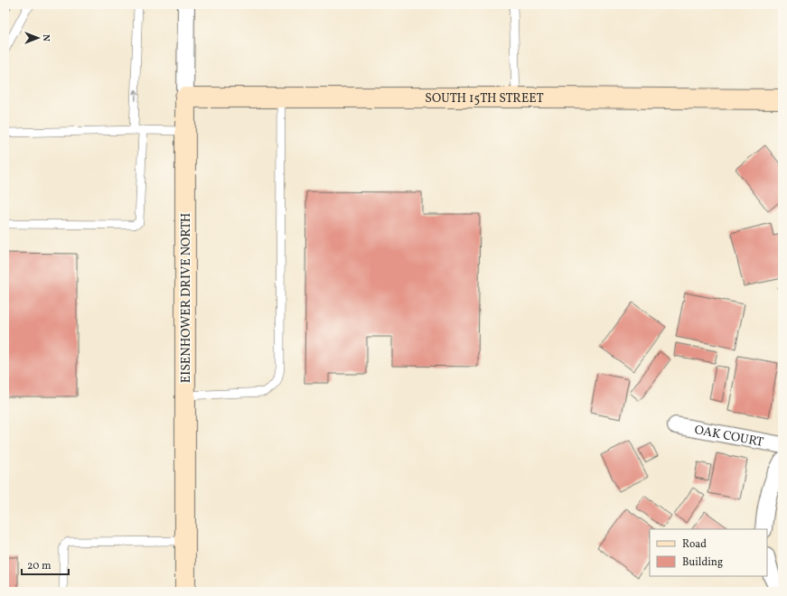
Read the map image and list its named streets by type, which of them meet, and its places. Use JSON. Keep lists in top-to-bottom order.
{
  "streets": {
    "street": ["SOUTH 15TH STREET", "EISENHOWER DRIVE NORTH", "OAK COURT"]
  },
  "crossings": [
    ["SOUTH 15TH STREET", "EISENHOWER DRIVE NORTH"]
  ],
  "legend": ["Road", "Building"],
  "scale_bar": "20 m",
  "north": "right"
}
